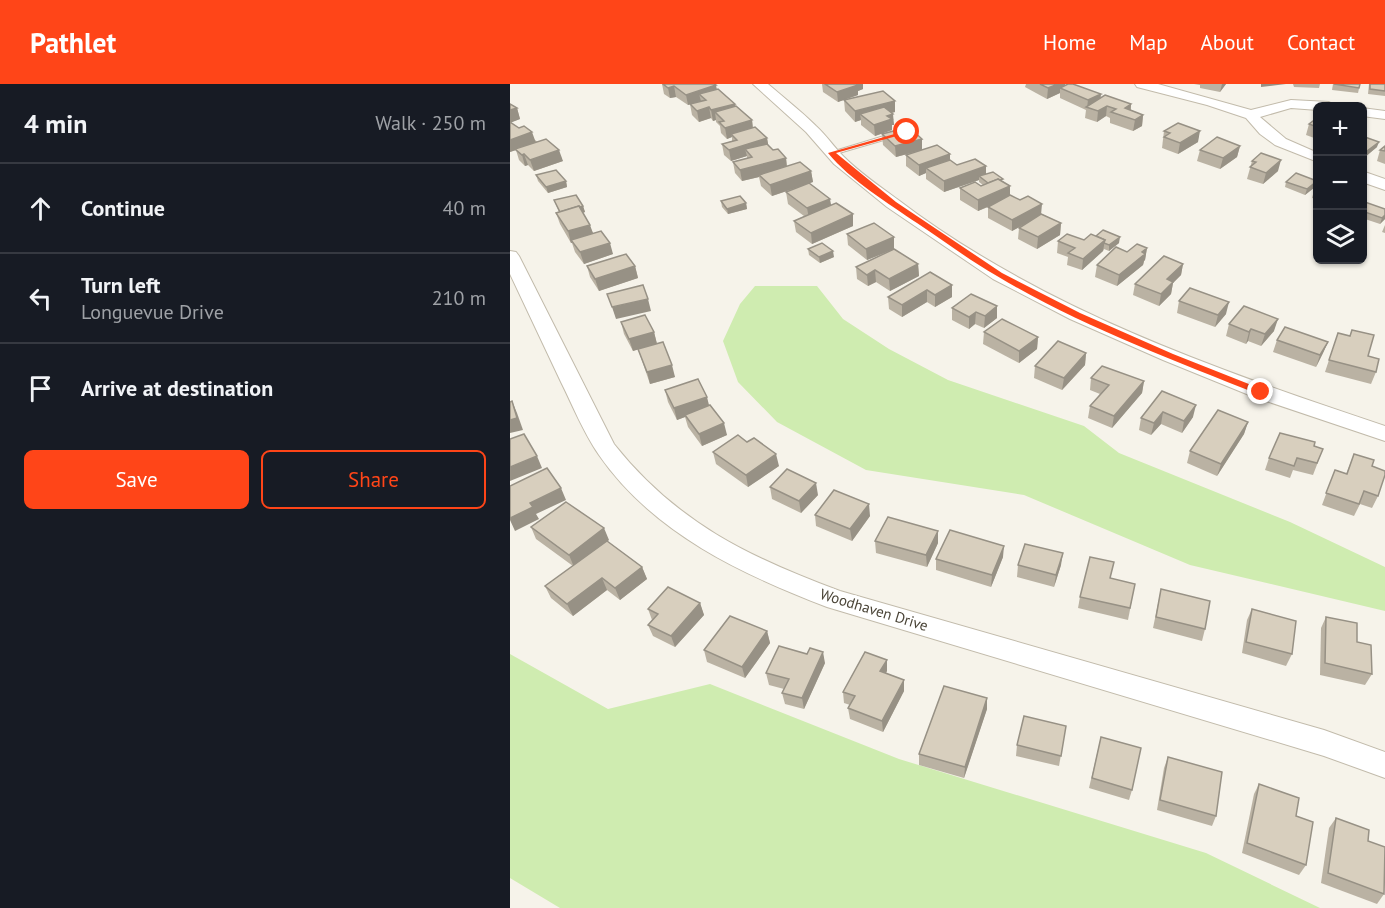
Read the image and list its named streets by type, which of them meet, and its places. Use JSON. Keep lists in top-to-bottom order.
{
  "streets": {
    "street": ["Woodhaven Drive"]
  },
  "page": {
    "header": "Pathlet",
    "nav": [
      "Home",
      "Map",
      "About",
      "Contact"
    ],
    "heading": ["4 min", "Walk · 250 m"],
    "map_buttons": ["+", "−"],
    "list": [
      ["Continue", "40 m"],
      ["Turn left", "Longuevue Drive", "210 m"],
      "Arrive at destination"
    ],
    "buttons": ["Save", "Share"]
  }
}
